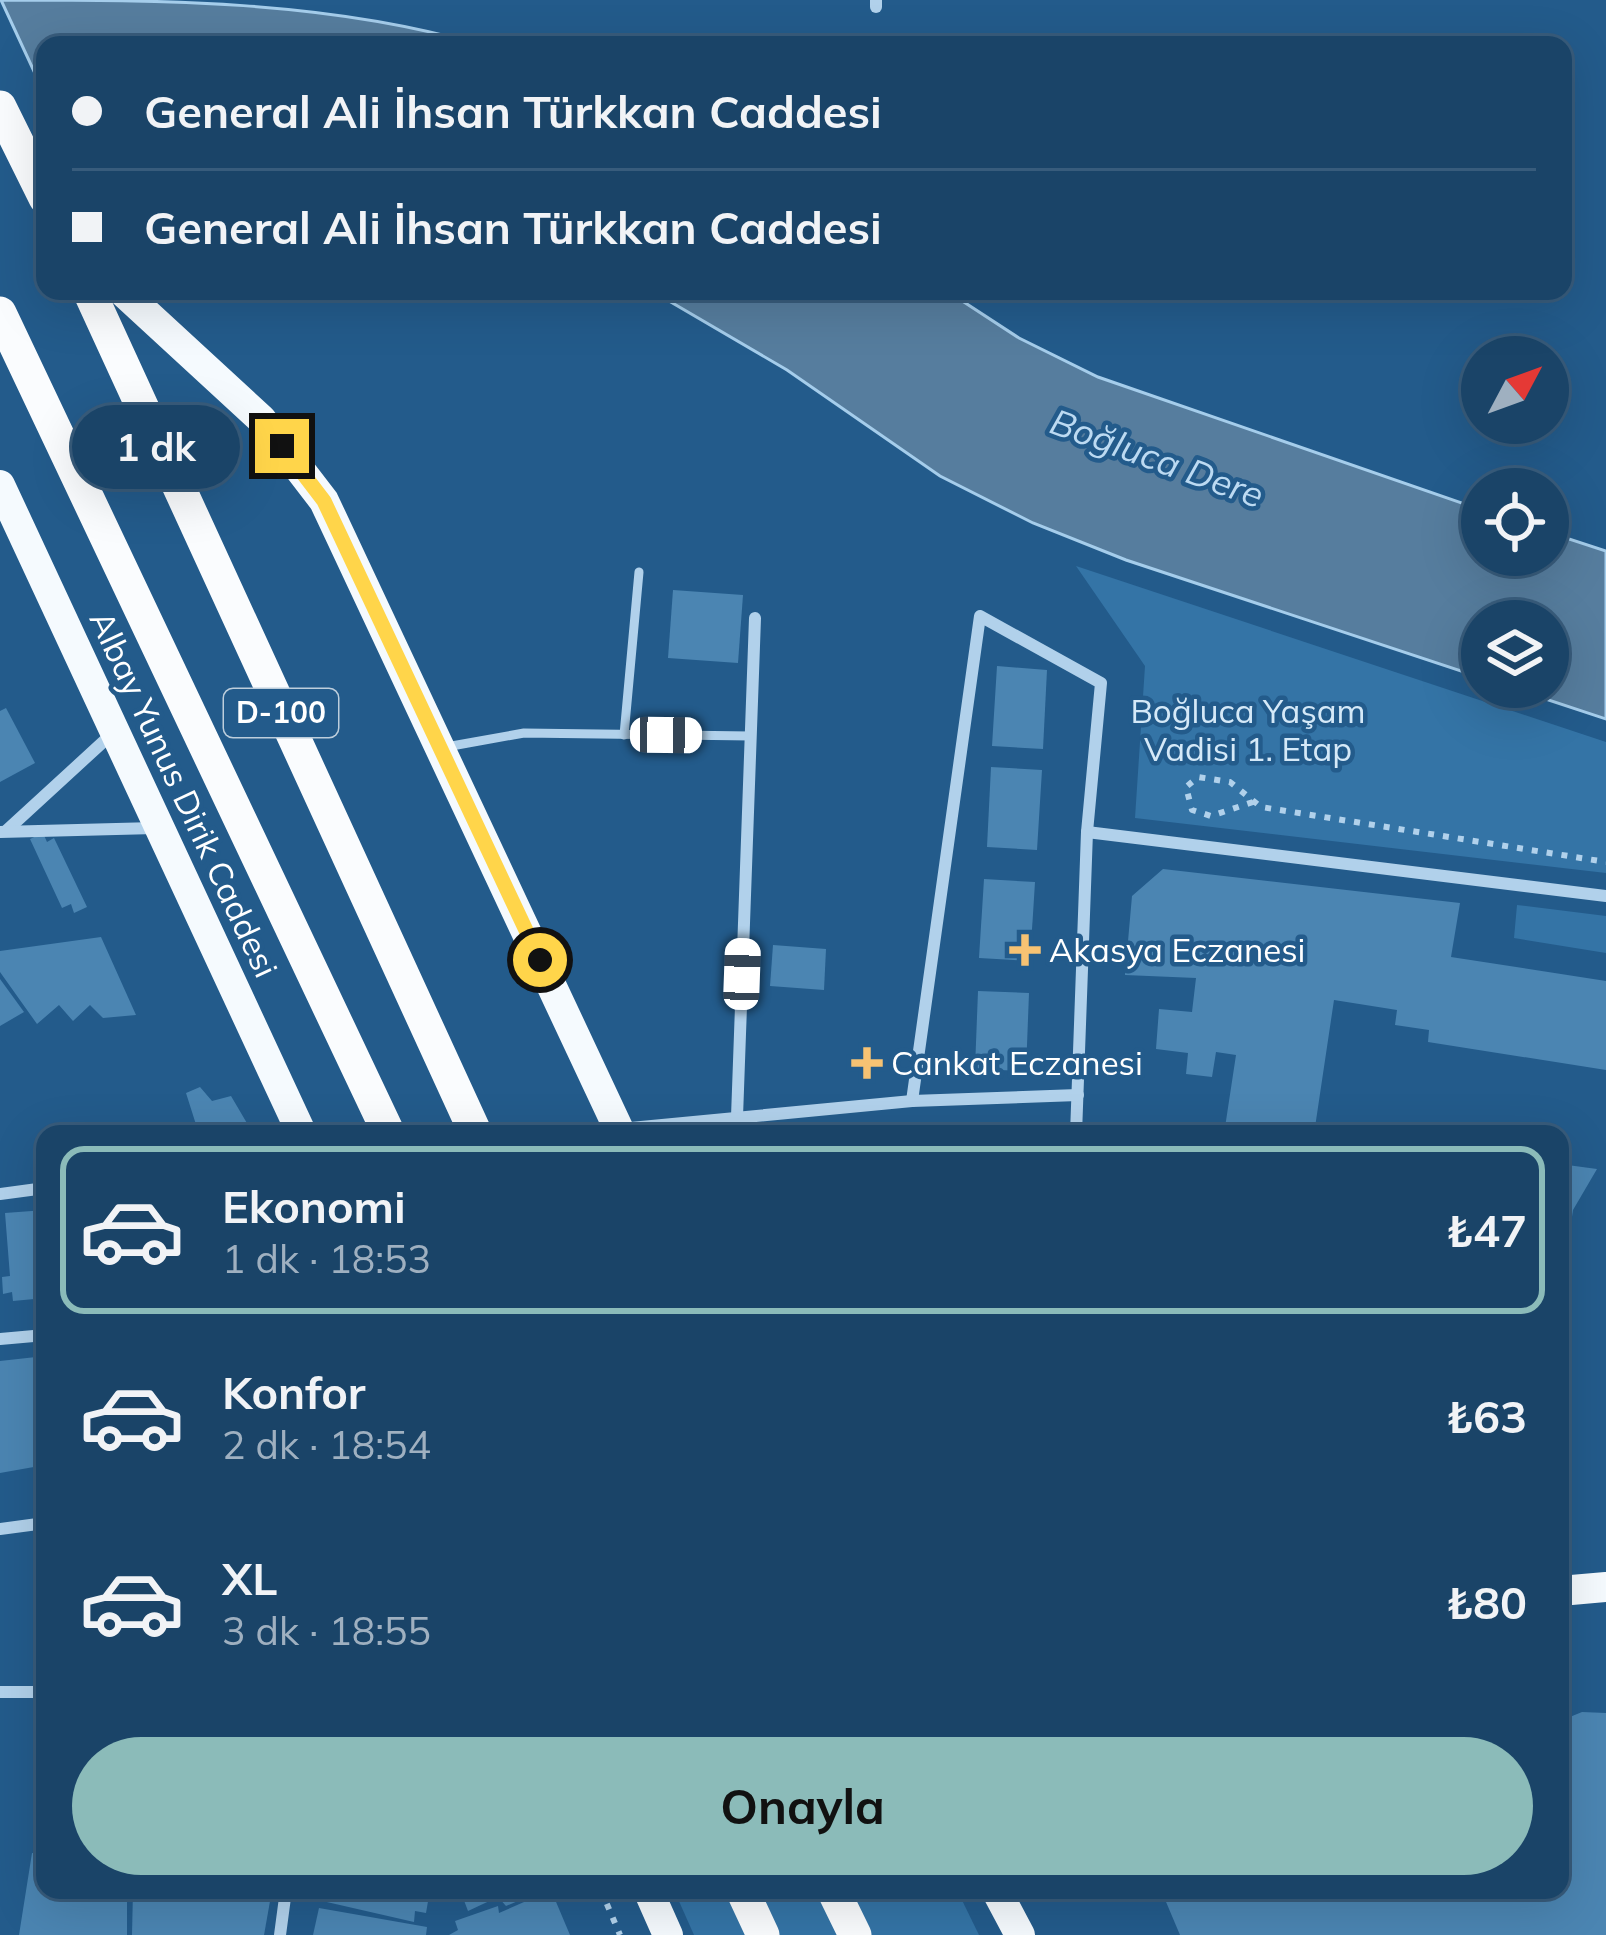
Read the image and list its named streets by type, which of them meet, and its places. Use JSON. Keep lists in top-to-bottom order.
{
  "streets": {
    "highway": ["D-100"],
    "main road": ["Albay Yunus Dirik Caddesi"]
  },
  "water": ["Boğluca Dere"],
  "parks": ["Boğluca Yaşam Vadisi 1. Etap"],
  "places": {
    "health": ["Akasya Eczanesi", "Cankat Eczanesi"]
  },
  "north": "top right",
  "page": {
    "banner": ["General Ali İhsan Türkkan Caddesi", "General Ali İhsan Türkkan Caddesi"],
    "bubble": "1 dk",
    "list": [
      {
        "name": "Ekonomi",
        "note": "1 dk · 18:53",
        "value": "₺47"
      },
      {
        "name": "Konfor",
        "note": "2 dk · 18:54",
        "value": "₺63"
      },
      {
        "name": "XL",
        "note": "3 dk · 18:55",
        "value": "₺80"
      }
    ],
    "buttons": "Onayla"
  }
}
